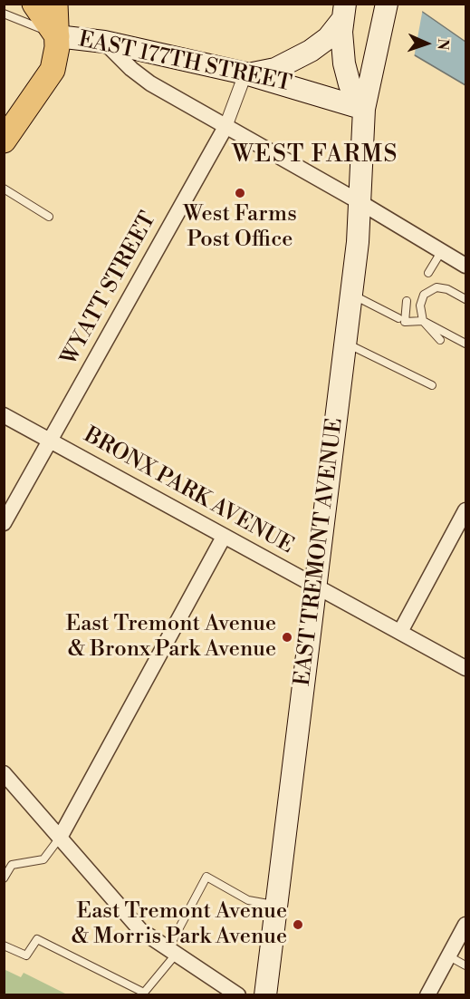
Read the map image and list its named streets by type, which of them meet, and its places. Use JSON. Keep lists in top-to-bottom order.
{
  "streets": {
    "main road": ["EAST 177TH STREET", "EAST TREMONT AVENUE"],
    "street": ["WYATT STREET", "BRONX PARK AVENUE"]
  },
  "crossings": [
    ["EAST 177TH STREET", "WYATT STREET"],
    ["EAST 177TH STREET", "EAST TREMONT AVENUE"],
    ["WYATT STREET", "BRONX PARK AVENUE"],
    ["BRONX PARK AVENUE", "EAST TREMONT AVENUE"]
  ],
  "districts": ["WEST FARMS"],
  "places": ["West Farms Post Office", "East Tremont Avenue & Bronx Park Avenue", "East Tremont Avenue & Morris Park Avenue"],
  "north": "right"
}
